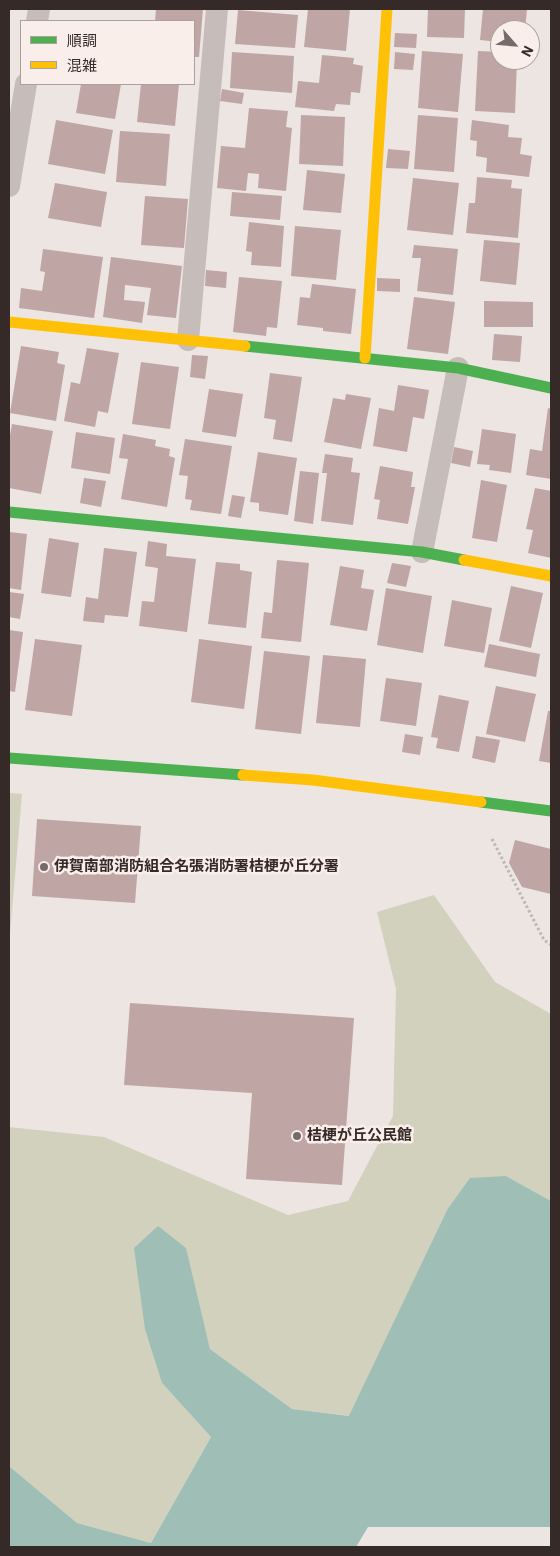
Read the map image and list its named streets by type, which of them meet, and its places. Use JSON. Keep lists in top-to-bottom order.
{
  "places": ["伊賀南部消防組合名張消防署桔梗が丘分署", "桔梗が丘公民館"],
  "legend": ["順調", "混雑"],
  "north": "bottom right"
}
